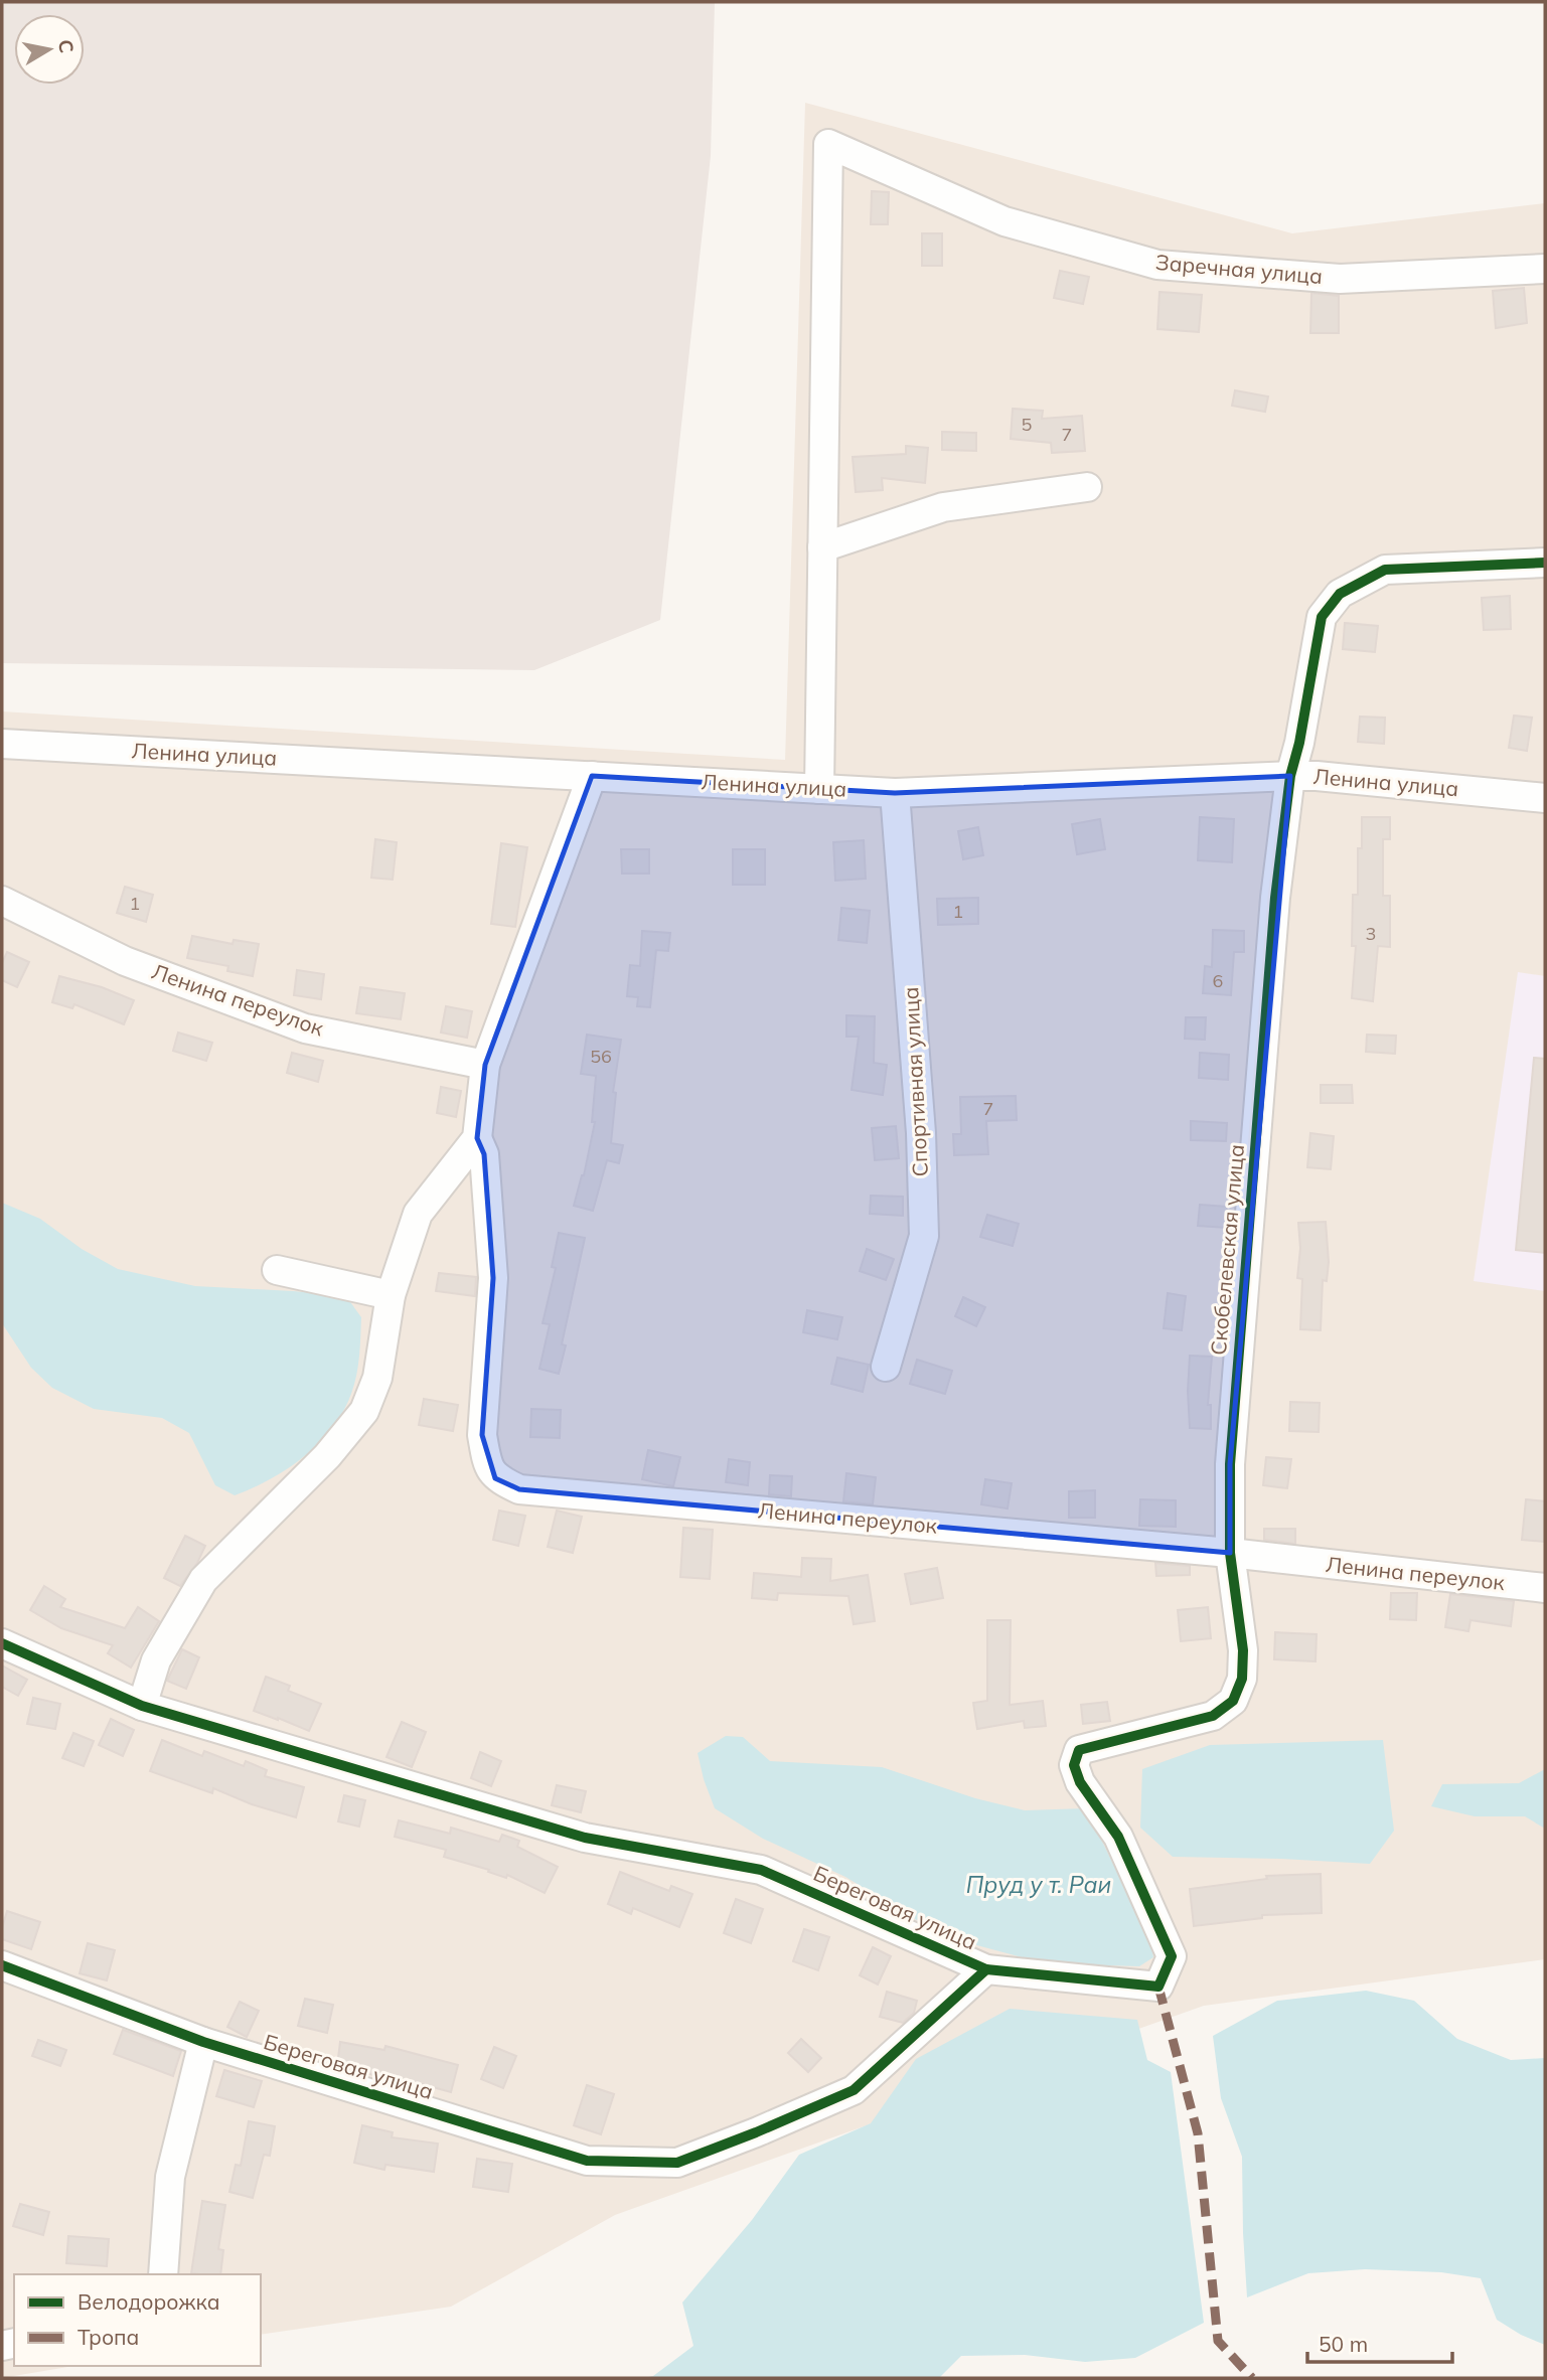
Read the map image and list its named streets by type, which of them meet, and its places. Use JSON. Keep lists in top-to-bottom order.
{
  "streets": {
    "street": [
      "Заречная улица",
      "Ленина улица",
      "Ленина переулок",
      "Спортивная улица",
      "Скобелевская улица",
      "Береговая улица"
    ]
  },
  "crossings": [
    ["Ленина улица", "Спортивная улица"],
    ["Ленина улица", "Скобелевская улица"],
    ["Ленина переулок", "Скобелевская улица"],
    ["Скобелевская улица", "Береговая улица"]
  ],
  "water": ["Пруд у т. Раи"],
  "house_numbers": [
    "5",
    "7",
    "1",
    "1",
    "3",
    "6",
    "56",
    "7"
  ],
  "legend": ["Велодорожка", "Тропа"],
  "scale_bar": "50 m",
  "north": "right"
}
